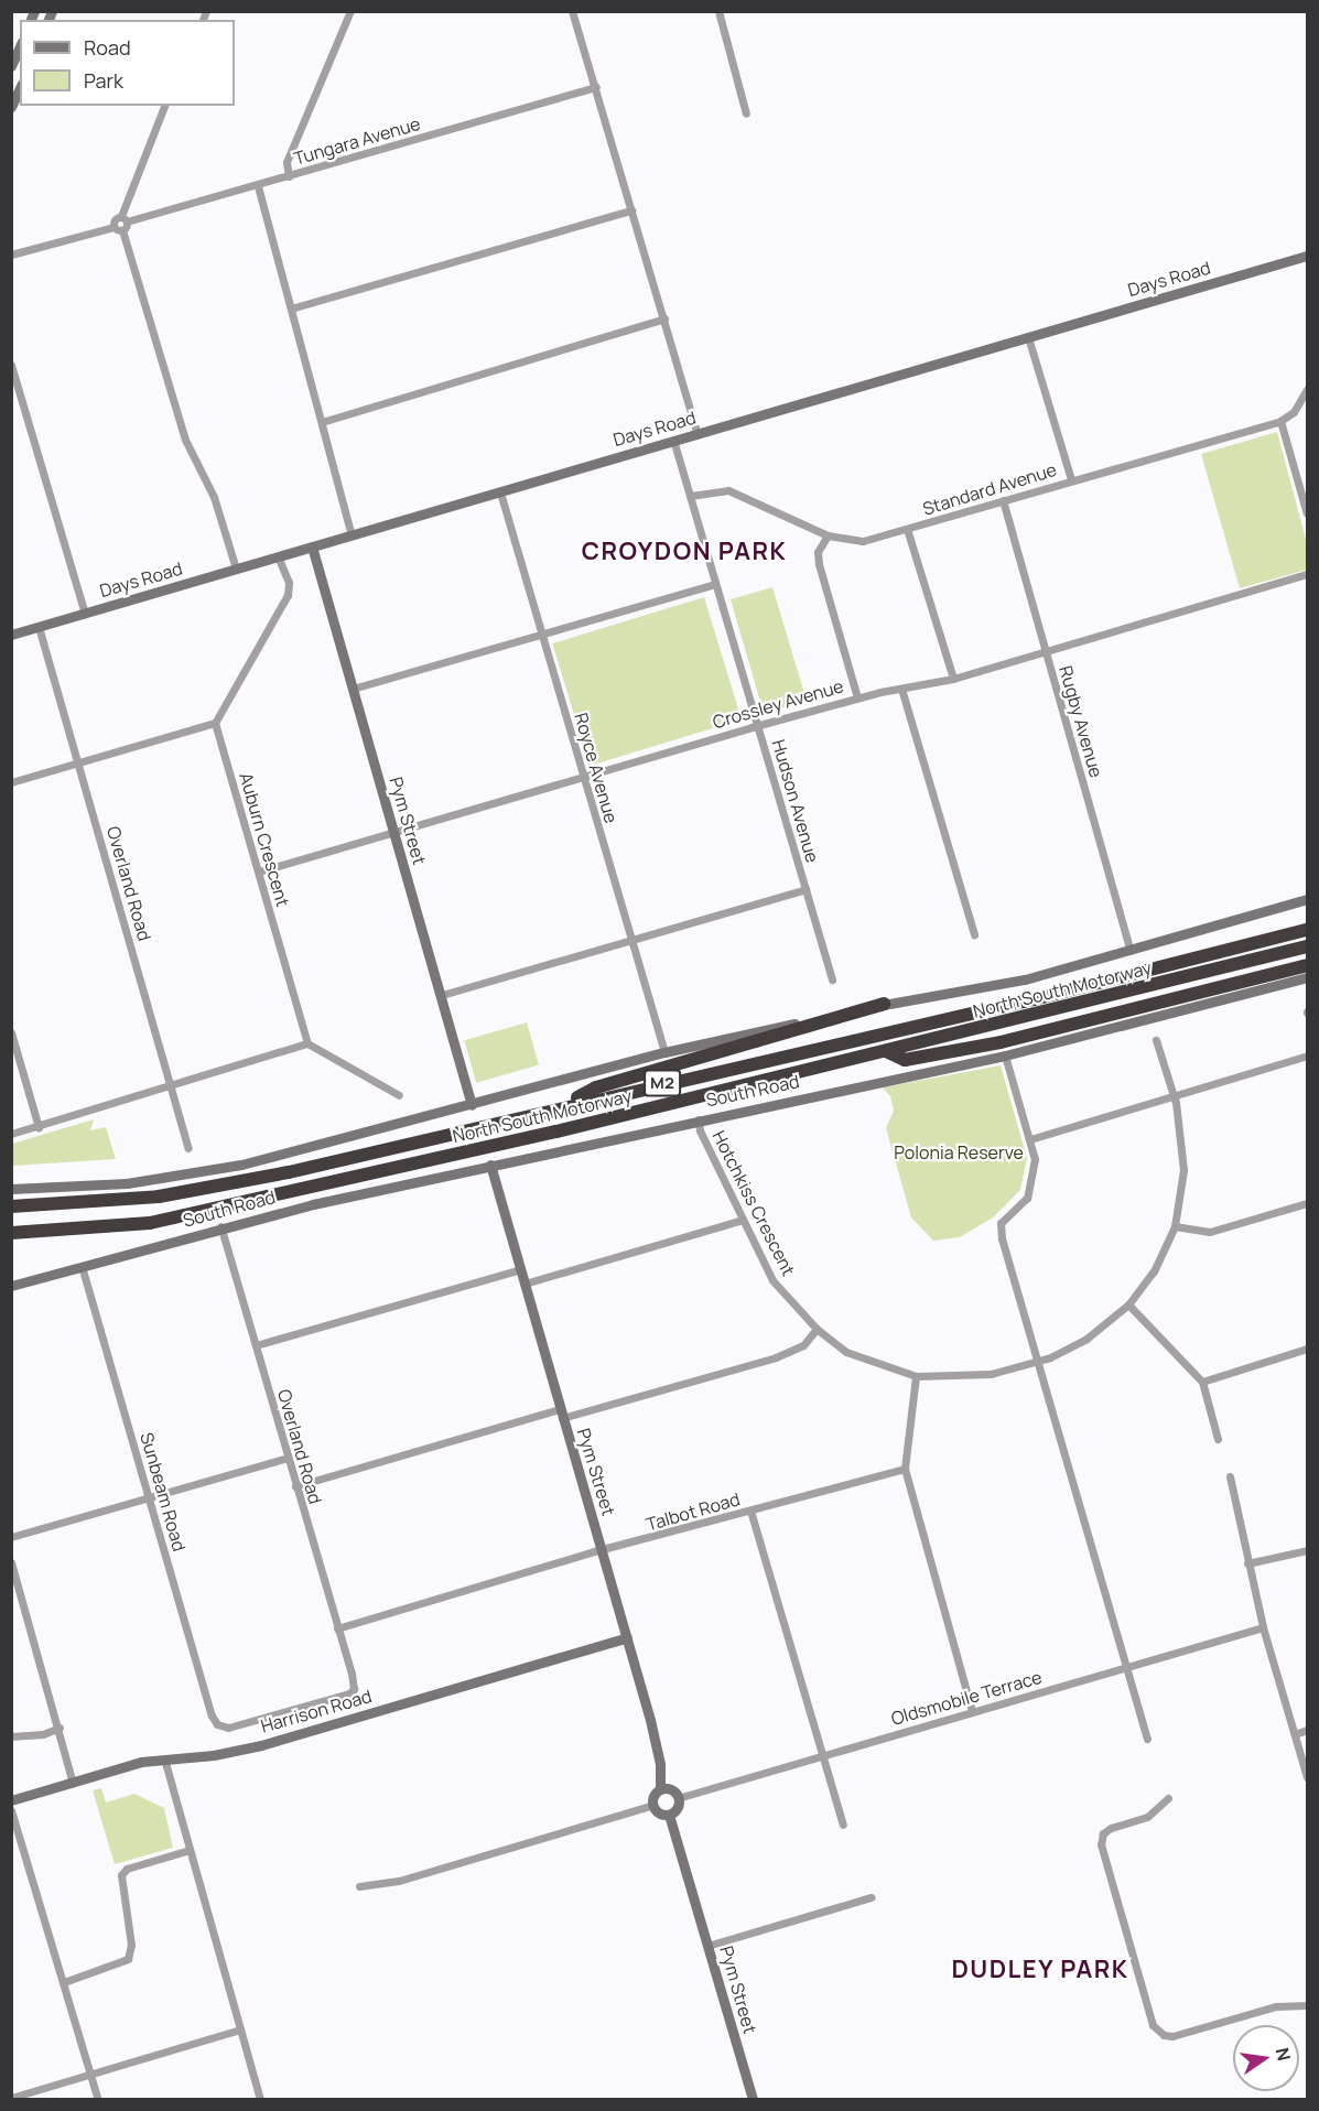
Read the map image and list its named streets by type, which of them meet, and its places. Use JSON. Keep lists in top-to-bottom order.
{
  "streets": {
    "highway": ["North South Motorway", "M2"],
    "main road": [
      "Days Road",
      "Pym Street",
      "South Road",
      "Harrison Road"
    ],
    "street": [
      "Tungara Avenue",
      "Standard Avenue",
      "Crossley Avenue",
      "Rugby Avenue",
      "Royce Avenue",
      "Hudson Avenue",
      "Auburn Crescent",
      "Overland Road",
      "Hotchkiss Crescent",
      "Sunbeam Road",
      "Talbot Road",
      "Oldsmobile Terrace"
    ]
  },
  "crossings": [
    ["Days Road", "Royce Avenue"],
    ["Days Road", "Hudson Avenue"],
    ["Days Road", "Pym Street"],
    ["Days Road", "Overland Road"],
    ["Standard Avenue", "Rugby Avenue"],
    ["Standard Avenue", "Hudson Avenue"],
    ["Crossley Avenue", "Rugby Avenue"],
    ["Crossley Avenue", "Royce Avenue"],
    ["Crossley Avenue", "Hudson Avenue"],
    ["Crossley Avenue", "Pym Street"],
    ["Crossley Avenue", "Auburn Crescent"],
    ["Pym Street", "South Road"],
    ["Pym Street", "Talbot Road"],
    ["Pym Street", "Oldsmobile Terrace"],
    ["Pym Street", "Harrison Road"],
    ["Overland Road", "South Road"],
    ["Overland Road", "Sunbeam Road"],
    ["Overland Road", "Talbot Road"],
    ["South Road", "Hotchkiss Crescent"],
    ["South Road", "Sunbeam Road"]
  ],
  "districts": ["CROYDON PARK", "DUDLEY PARK"],
  "parks": ["Polonia Reserve"],
  "legend": ["Road", "Park"],
  "north": "right"
}
